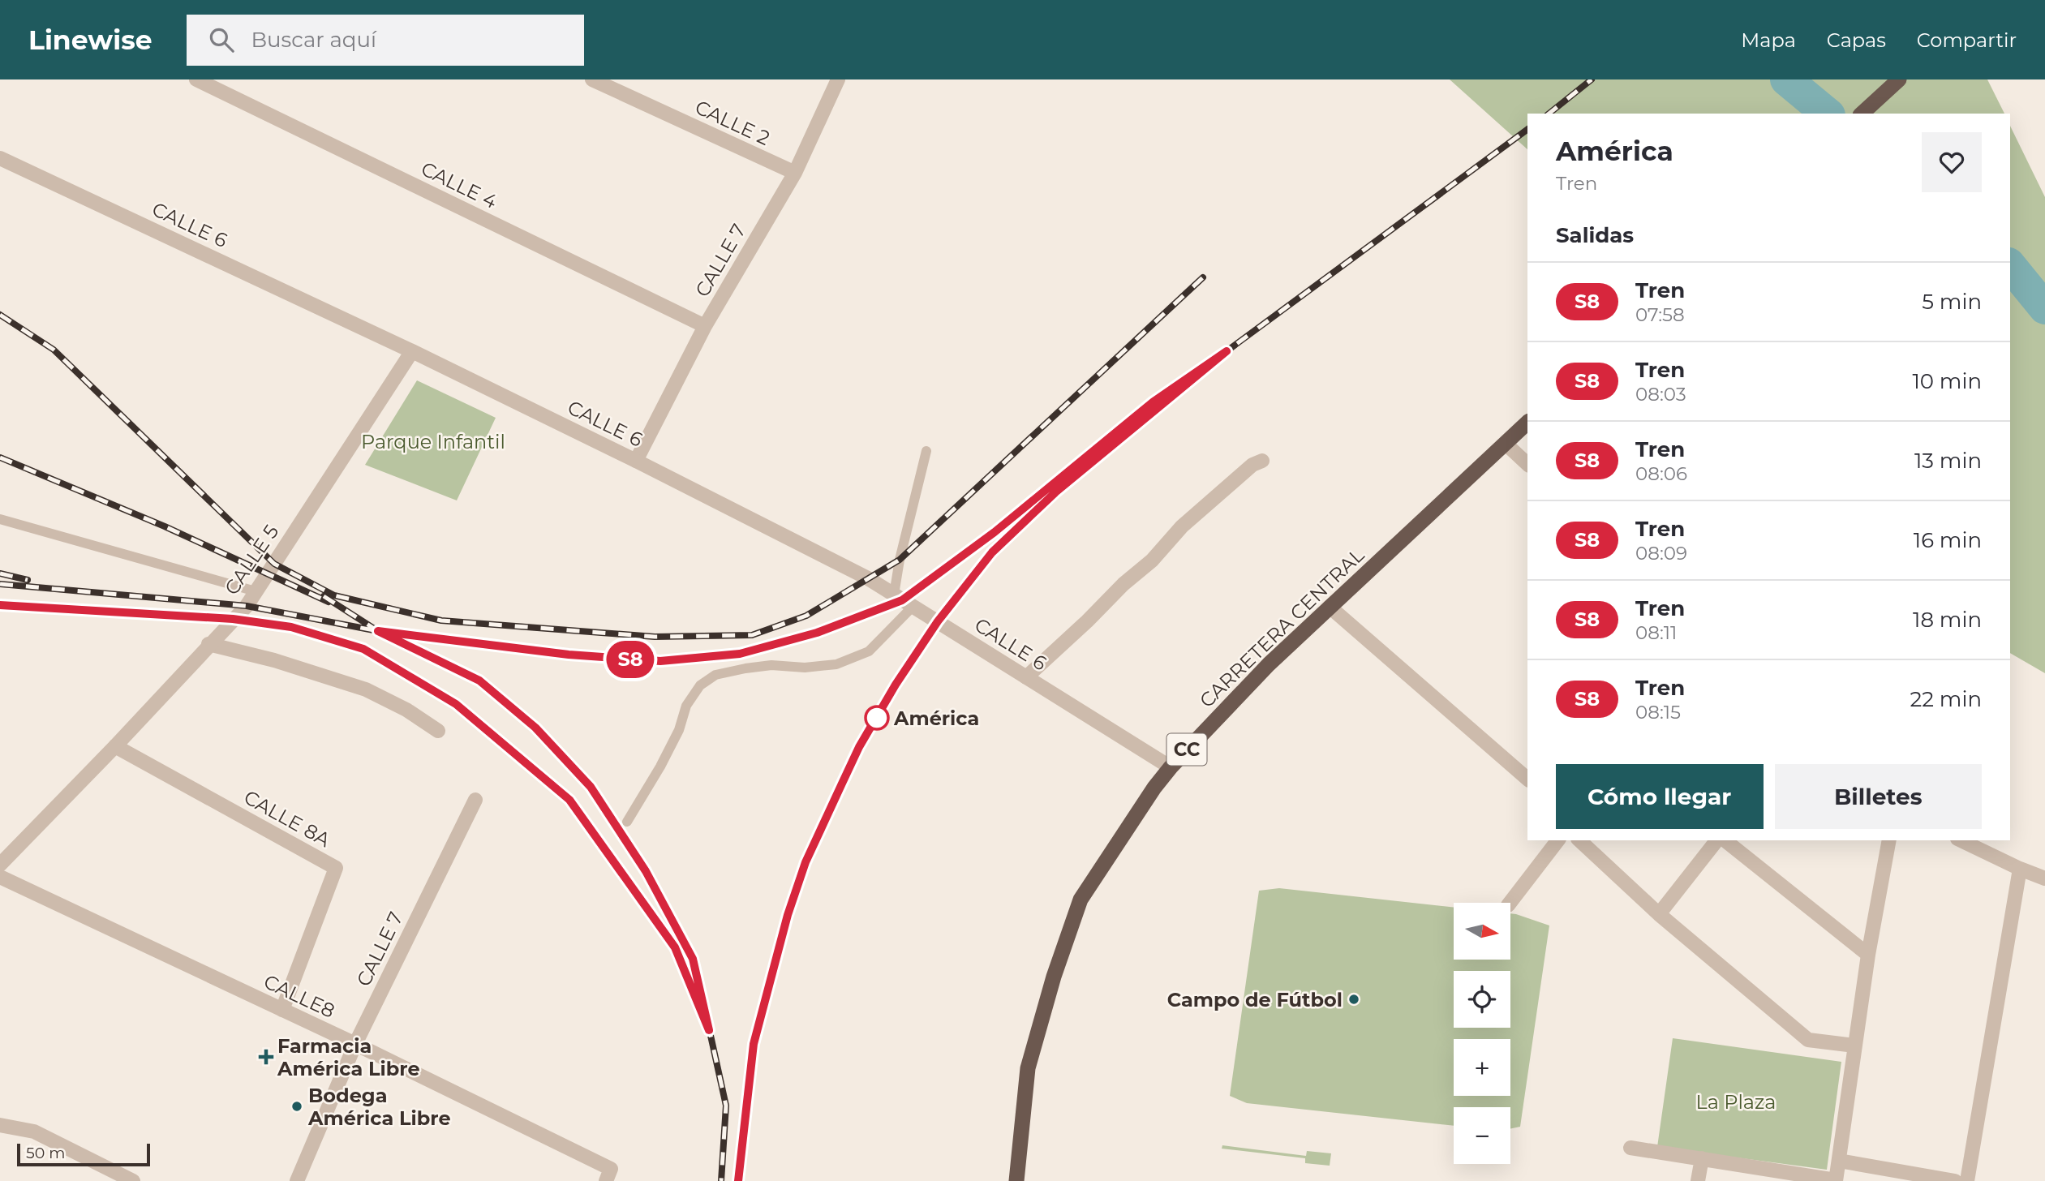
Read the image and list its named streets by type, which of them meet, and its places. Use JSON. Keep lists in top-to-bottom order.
{
  "streets": {
    "highway": ["CARRETERA CENTRAL", "CC"],
    "street": [
      "CALLE 2",
      "CALLE 4",
      "CALLE 6",
      "CALLE 7",
      "CALLE 5",
      "CALLE 8A",
      "CALLE8"
    ]
  },
  "crossings": [
    ["CALLE 2", "CALLE 7"],
    ["CALLE 4", "CALLE 7"],
    ["CALLE 6", "CALLE 7"],
    ["CALLE 6", "CALLE 5"],
    ["CALLE 6", "CARRETERA CENTRAL"],
    ["CALLE 7", "CALLE8"],
    ["CALLE 5", "CALLE 8A"],
    ["CALLE 8A", "CALLE8"]
  ],
  "parks": ["Parque Infantil", "La Plaza"],
  "places": {
    "other": ["América", "Campo de Fútbol", "Bodega América Libre"],
    "health": ["Farmacia América Libre"]
  },
  "scale_bar": "50 m",
  "north": "right",
  "page": {
    "header": "Linewise",
    "search": "Buscar aquí",
    "nav": ["Mapa", "Capas", "Compartir"],
    "on_map": "S8",
    "heading": [
      ["América", "Tren"],
      "Salidas"
    ],
    "list": [
      {
        "mark": "S8",
        "name": "Tren",
        "note": "07:58",
        "value": "5 min"
      },
      {
        "mark": "S8",
        "name": "Tren",
        "note": "08:03",
        "value": "10 min"
      },
      {
        "mark": "S8",
        "name": "Tren",
        "note": "08:06",
        "value": "13 min"
      },
      {
        "mark": "S8",
        "name": "Tren",
        "note": "08:09",
        "value": "16 min"
      },
      {
        "mark": "S8",
        "name": "Tren",
        "note": "08:11",
        "value": "18 min"
      },
      {
        "mark": "S8",
        "name": "Tren",
        "note": "08:15",
        "value": "22 min"
      }
    ],
    "buttons": ["Cómo llegar", "Billetes"],
    "map_buttons": ["+", "−"],
    "scale": "50 m"
  }
}
